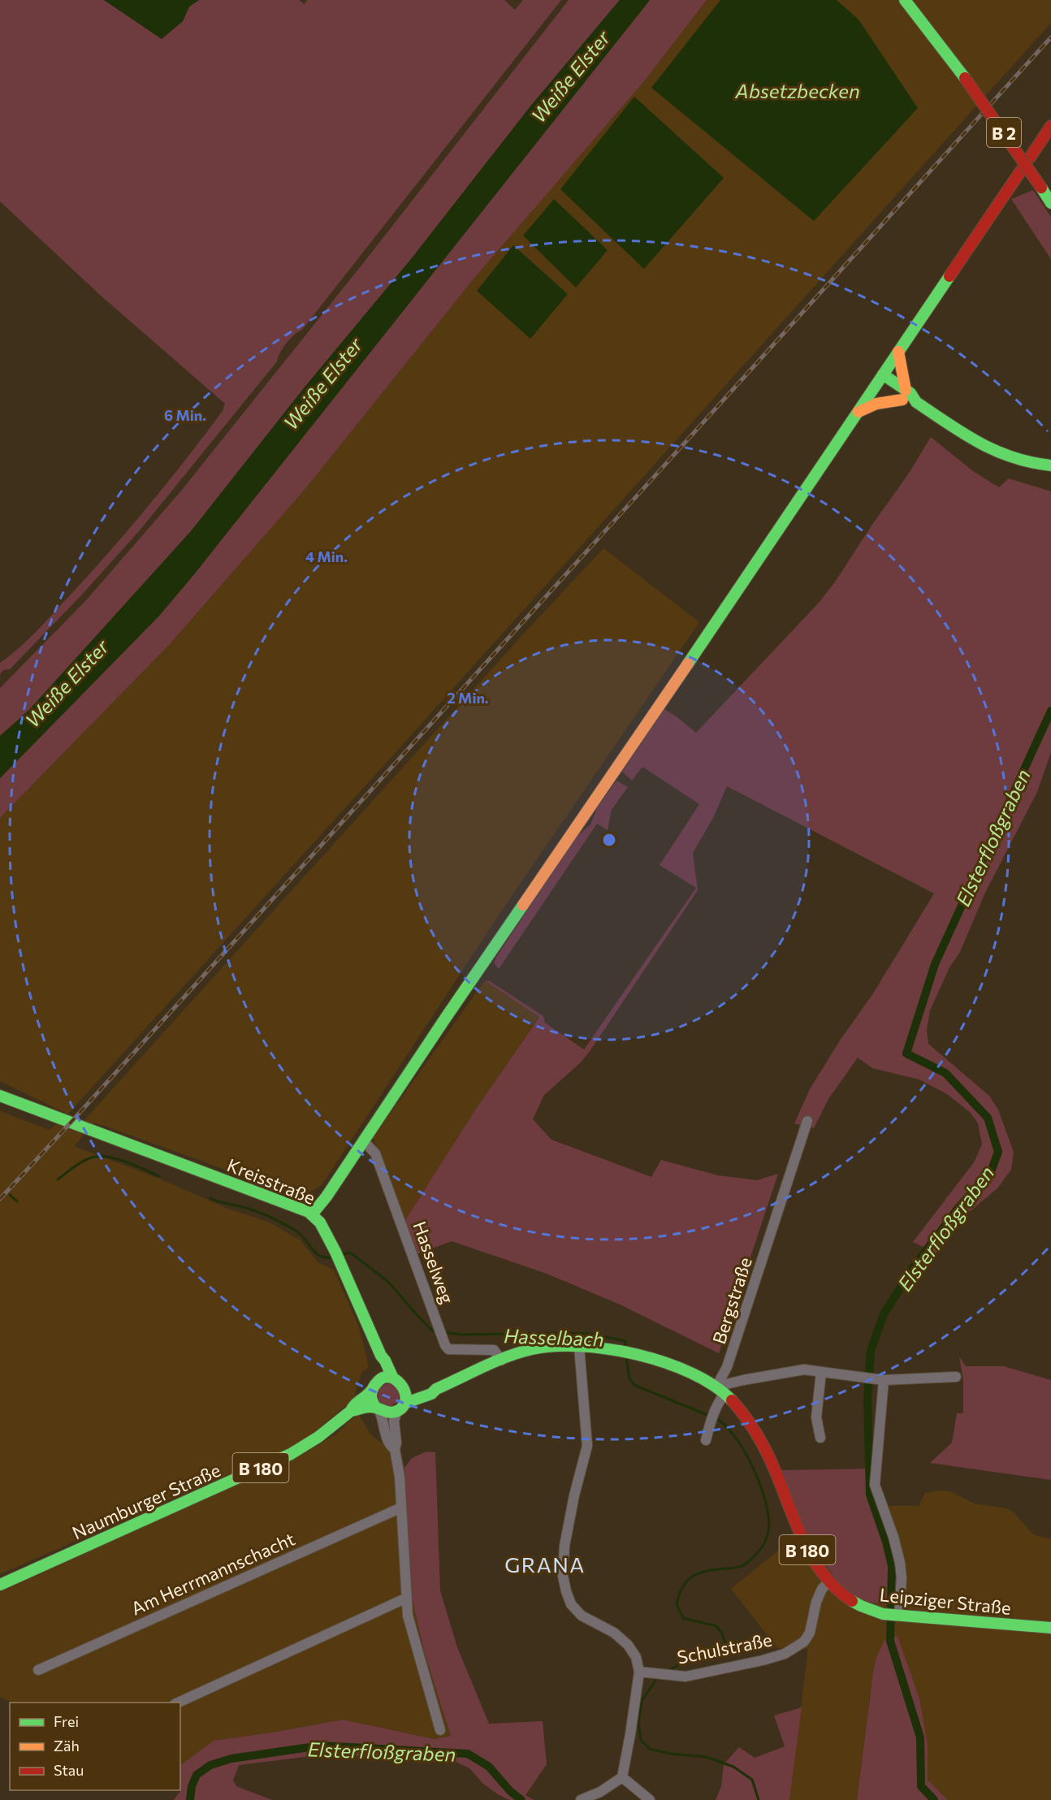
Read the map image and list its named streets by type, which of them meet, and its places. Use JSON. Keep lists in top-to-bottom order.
{
  "streets": {
    "main road": [
      "B 2",
      "Kreisstraße",
      "B 180",
      "Naumburger Straße",
      "Leipziger Straße"
    ],
    "street": [
      "Hasselweg",
      "Bergstraße",
      "Am Herrmannschacht",
      "Schulstraße"
    ]
  },
  "crossings": [
    ["Kreisstraße", "Naumburger Straße"],
    ["Kreisstraße", "Leipziger Straße"],
    ["Hasselweg", "Leipziger Straße"],
    ["Bergstraße", "Leipziger Straße"],
    ["Naumburger Straße", "Leipziger Straße"],
    ["Leipziger Straße", "Schulstraße"]
  ],
  "districts": ["GRANA"],
  "water": [
    "Weiße Elster",
    "Absetzbecken",
    "Elsterfloßgraben",
    "Hasselbach"
  ],
  "legend": ["Frei", "Zäh", "Stau"],
  "rings": ["6 Min.", "4 Min.", "2 Min."]
}
